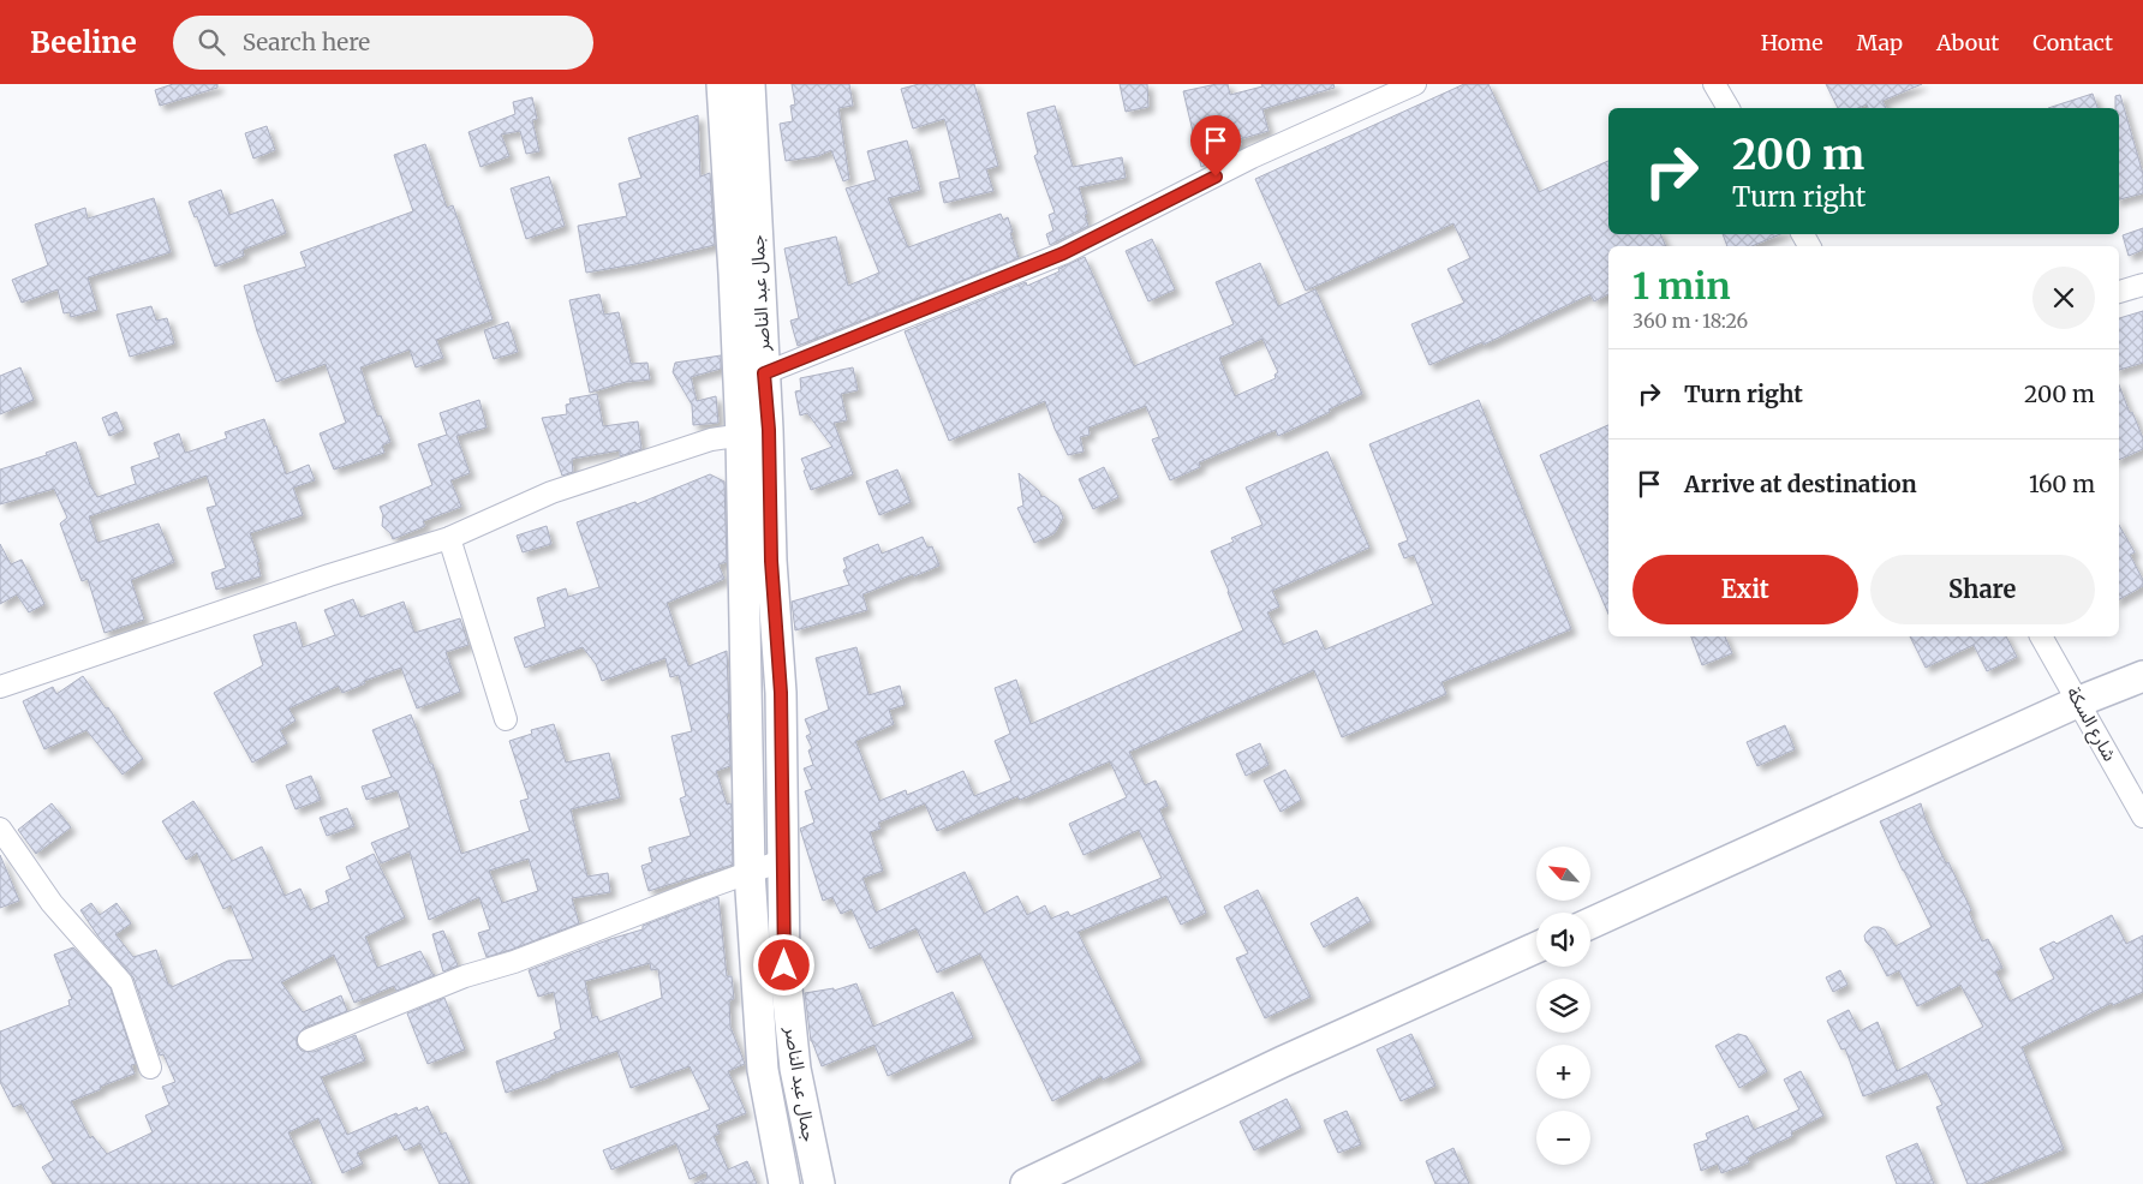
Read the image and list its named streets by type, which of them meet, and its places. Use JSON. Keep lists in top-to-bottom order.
{
  "streets": {
    "main road": ["جمال عبد الناصر"],
    "street": ["شارع السكة"]
  },
  "north": "top left",
  "page": {
    "header": "Beeline",
    "search": "Search here",
    "nav": [
      "Home",
      "Map",
      "About",
      "Contact"
    ],
    "turn": ["200 m", "Turn right"],
    "heading": ["1 min", "360 m · 18:26"],
    "list": [
      {
        "name": "Turn right",
        "value": "200 m"
      },
      {
        "name": "Arrive at destination",
        "value": "160 m"
      }
    ],
    "buttons": ["Exit", "Share"],
    "map_buttons": ["+", "−"]
  }
}
